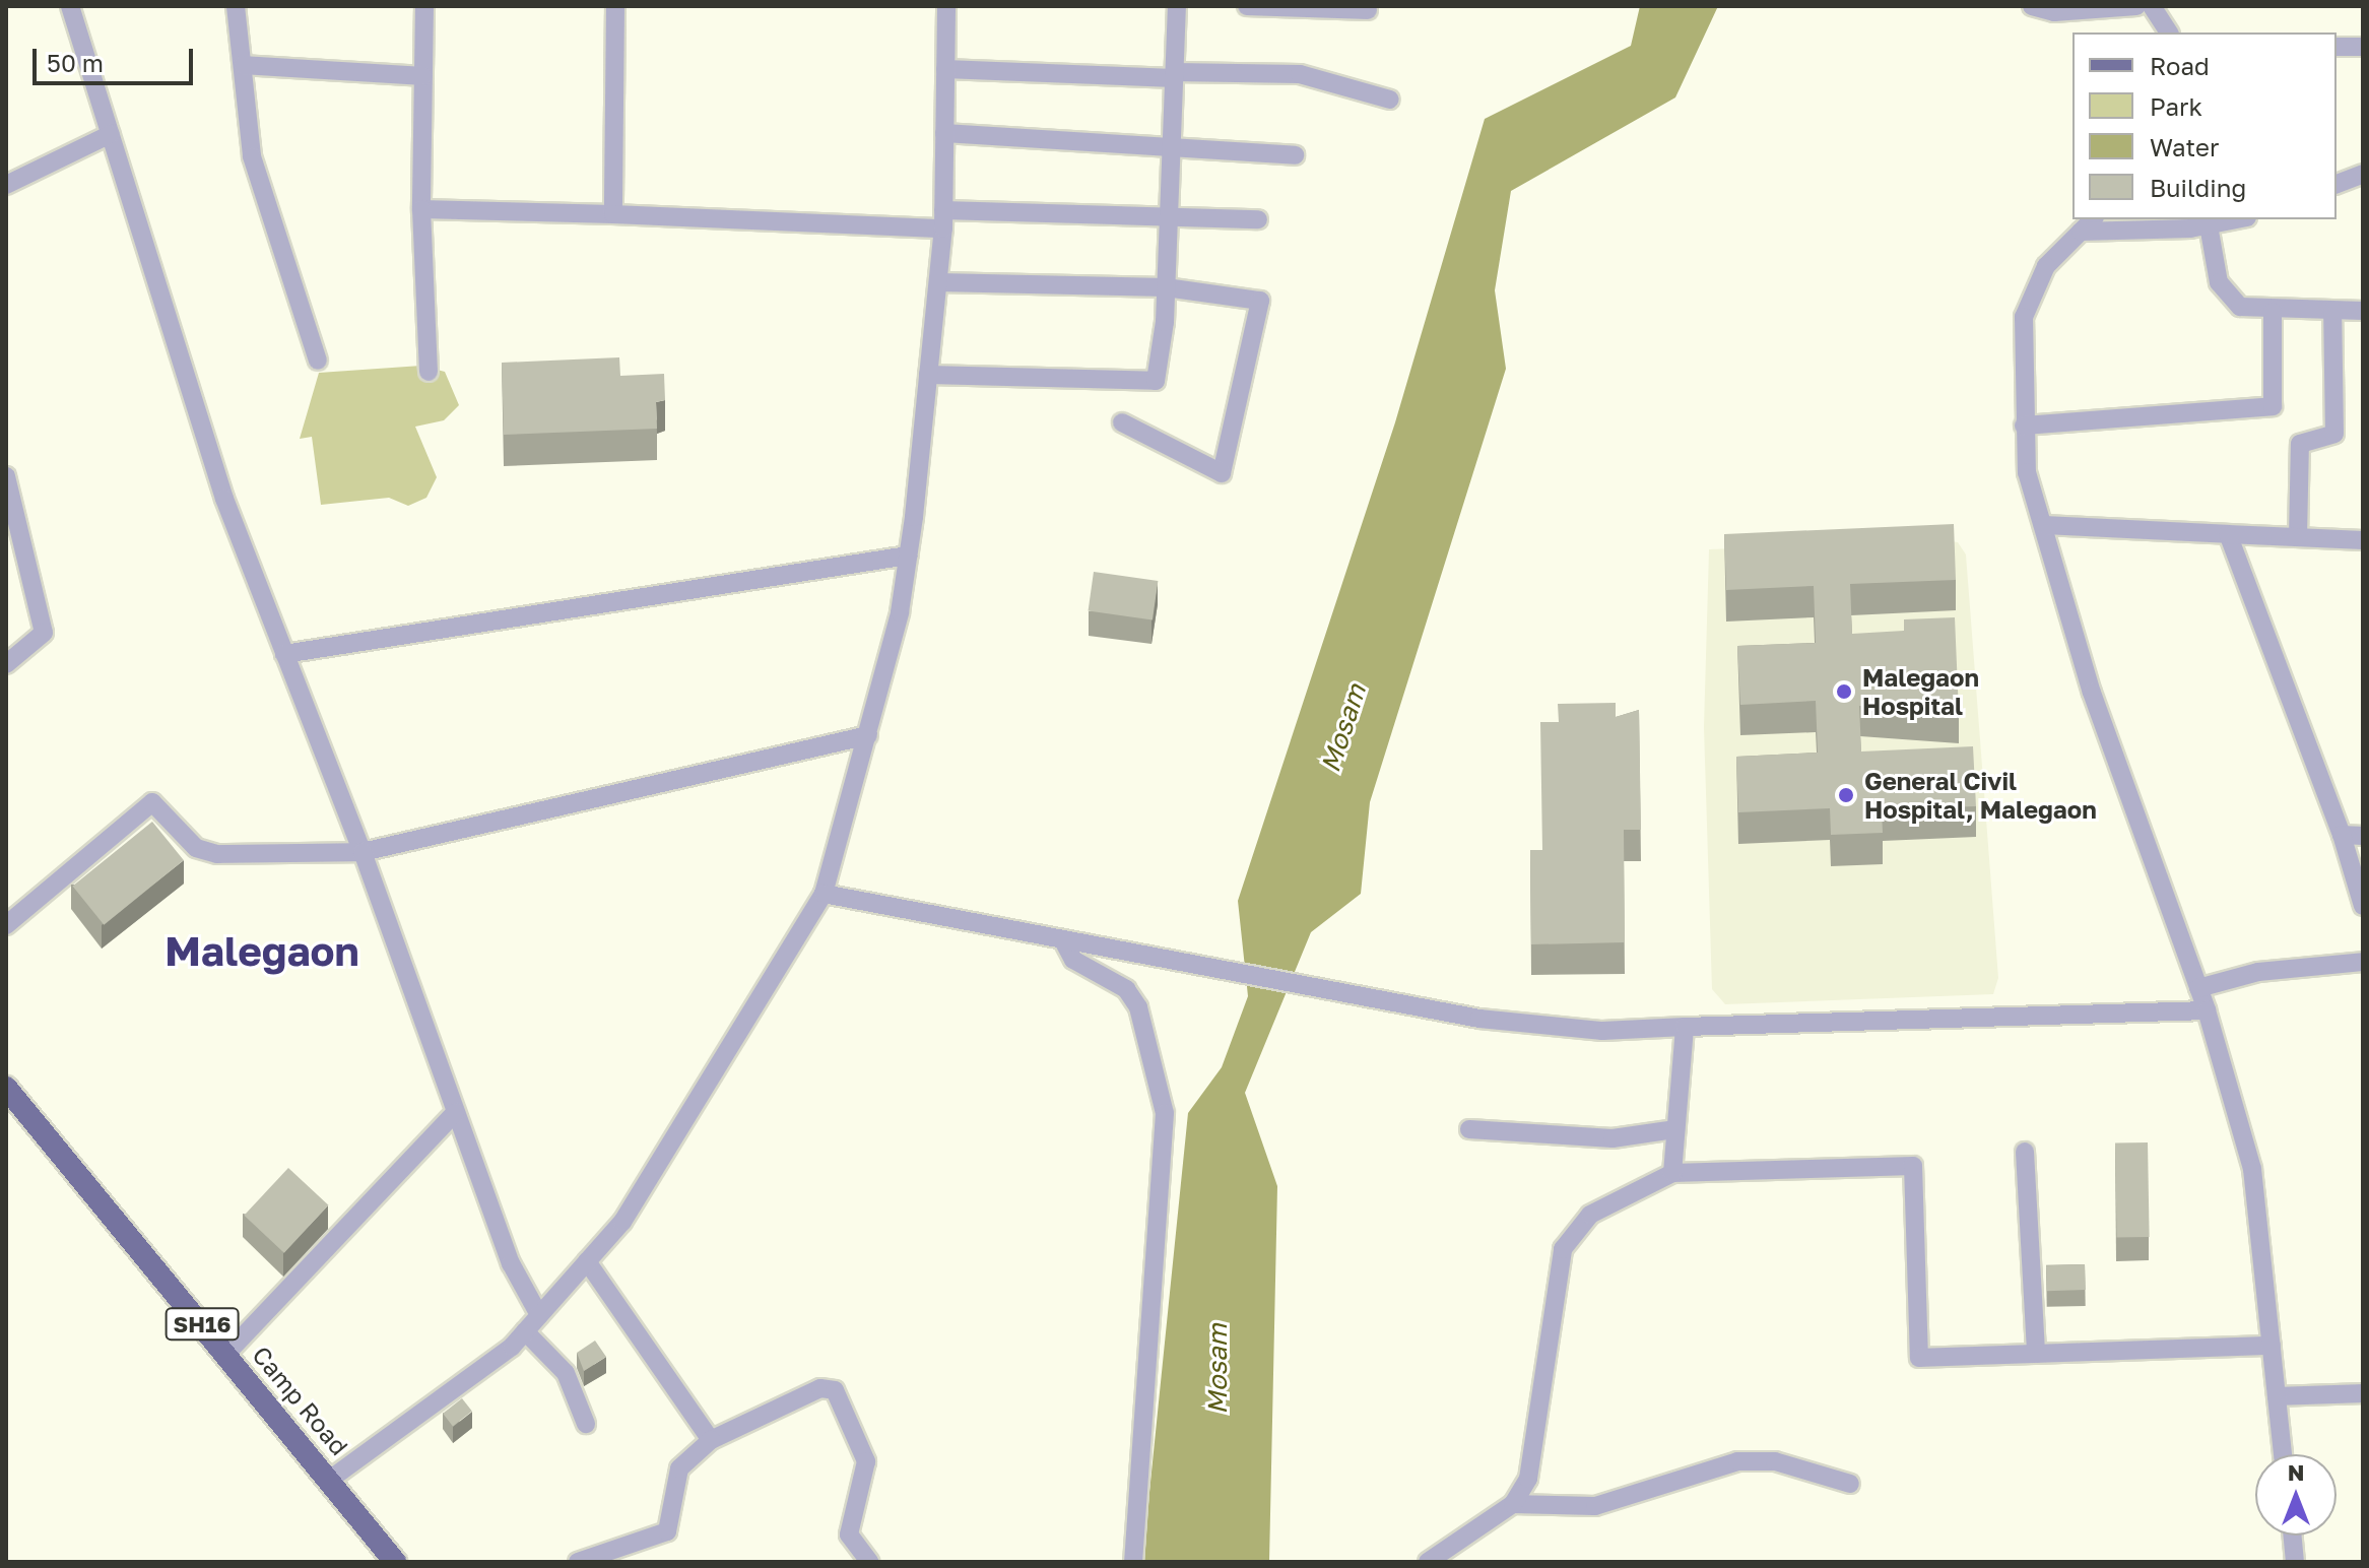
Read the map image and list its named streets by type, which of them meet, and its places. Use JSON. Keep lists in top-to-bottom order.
{
  "streets": {
    "main road": ["SH16", "Camp Road"]
  },
  "districts": ["Malegaon"],
  "water": ["Mosam"],
  "places": ["Malegaon Hospital", "General Civil Hospital, Malegaon"],
  "legend": [
    "Road",
    "Park",
    "Water",
    "Building"
  ],
  "scale_bar": "50 m",
  "north": "top"
}
